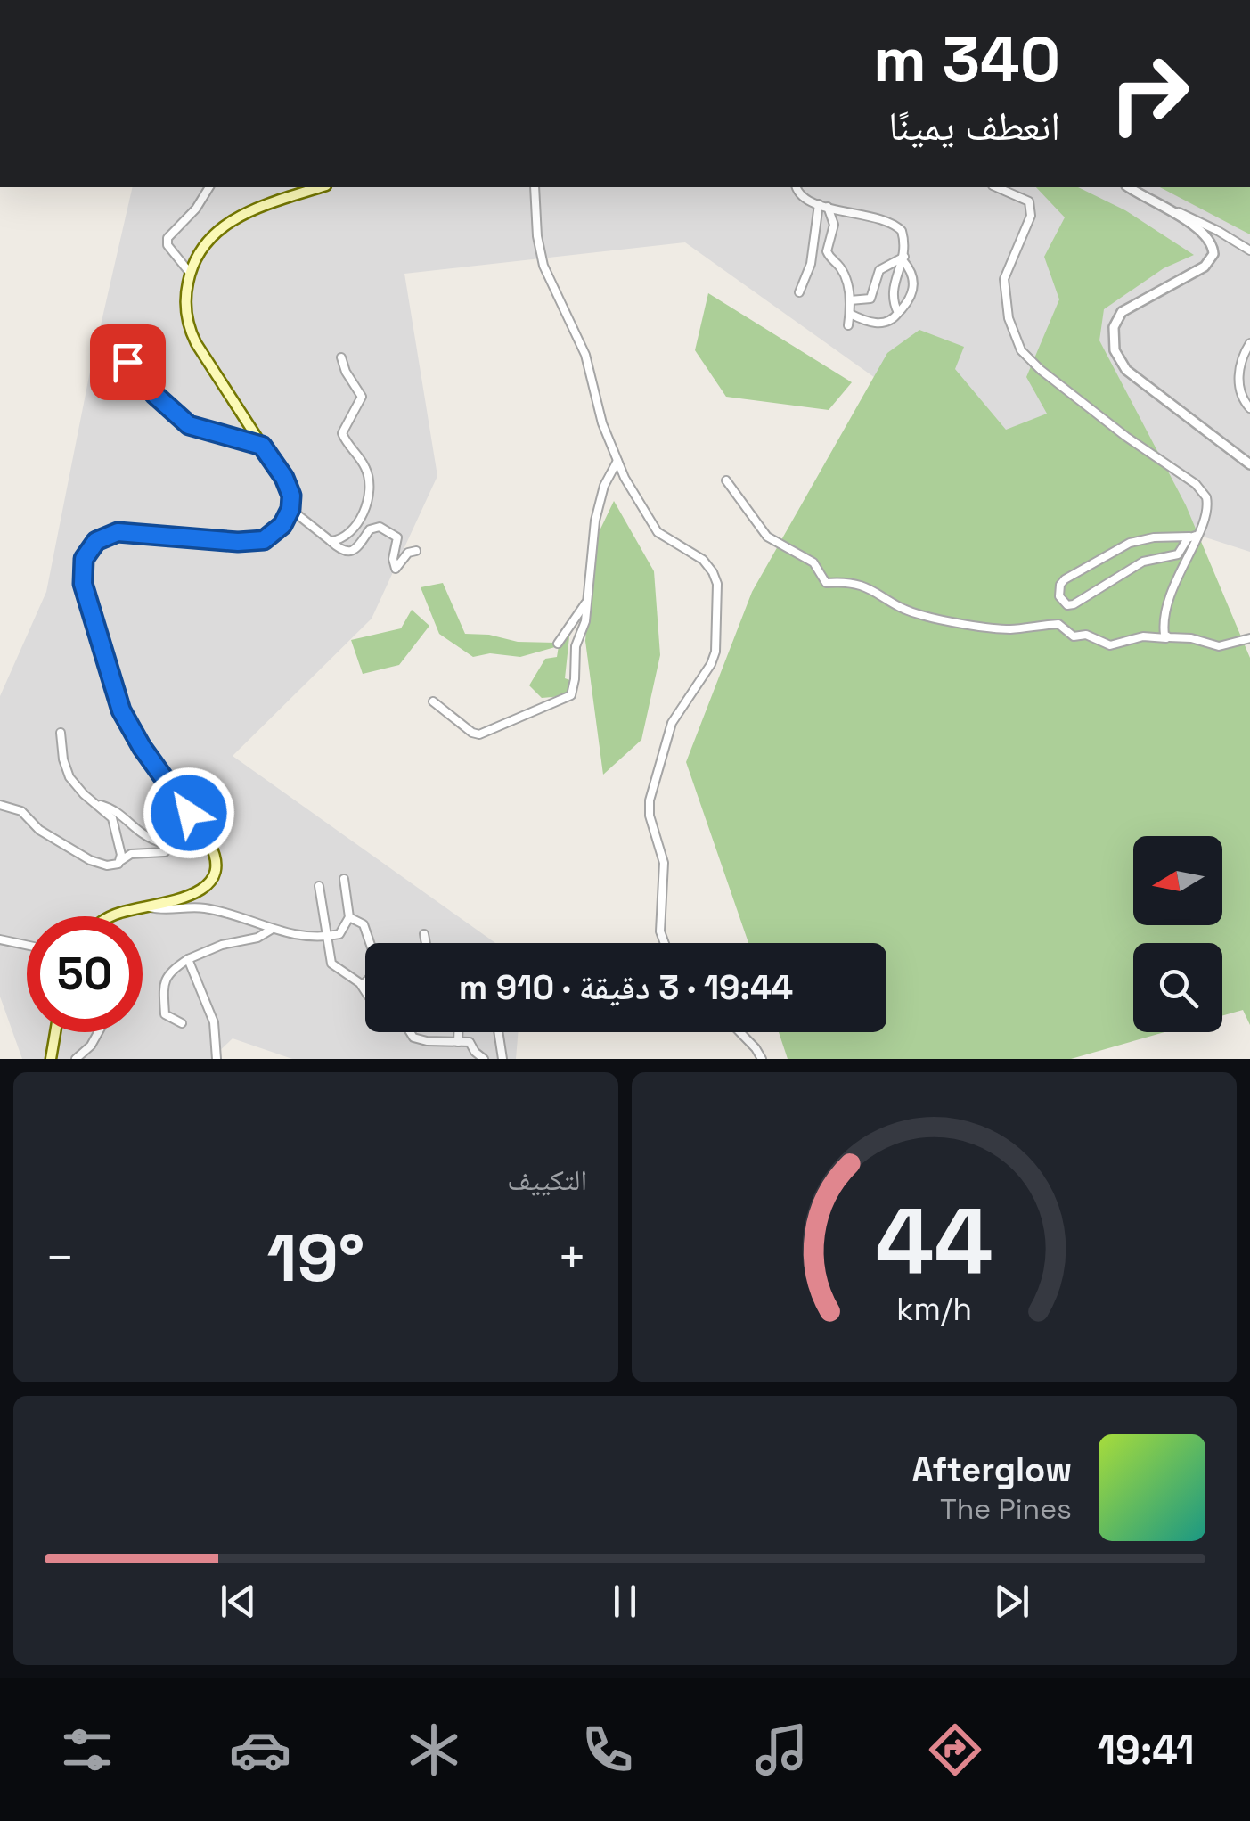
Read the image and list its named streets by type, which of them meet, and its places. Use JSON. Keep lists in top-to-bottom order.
{
  "north": "left",
  "page": {
    "turn": ["340 m", "انعطف يمينًا"],
    "limit": "50",
    "trip": "19:44 · 3 دقيقة · 910 m",
    "tile": "التكييف",
    "heat": ["−", "19°", "+"],
    "song": ["Afterglow", "The Pines"],
    "tabs": "19:41",
    "gauge": ["44", "km/h"]
  }
}
